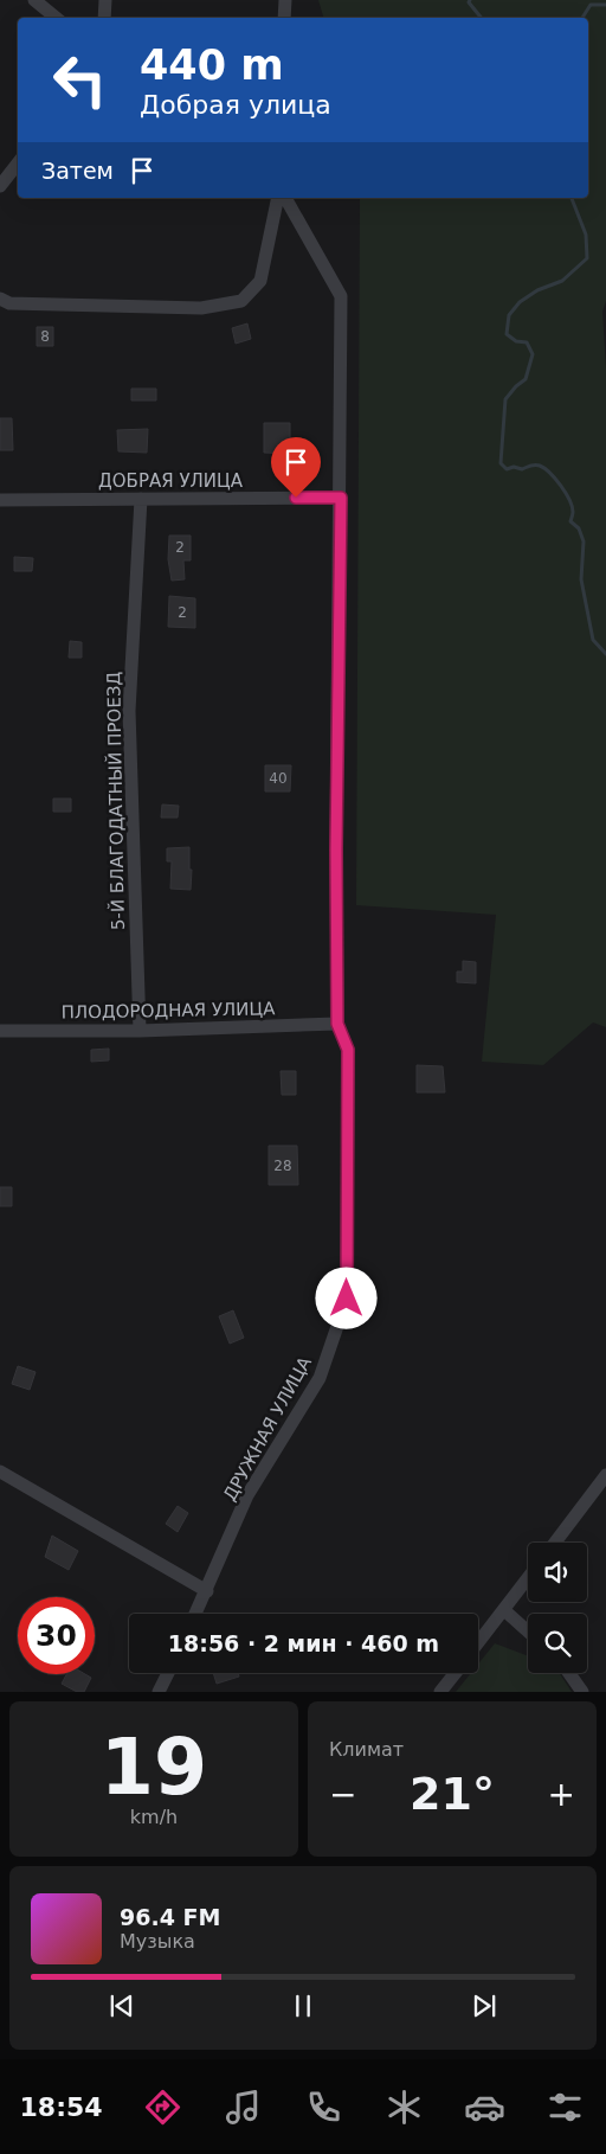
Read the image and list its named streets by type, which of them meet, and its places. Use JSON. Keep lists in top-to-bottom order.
{
  "streets": {
    "street": [
      "ДОБРАЯ УЛИЦА",
      "5-Й БЛАГОДАТНЫЙ ПРОЕЗД",
      "ПЛОДОРОДНАЯ УЛИЦА",
      "ДРУЖНАЯ УЛИЦА"
    ]
  },
  "crossings": [
    ["ДОБРАЯ УЛИЦА", "5-Й БЛАГОДАТНЫЙ ПРОЕЗД"],
    ["ДОБРАЯ УЛИЦА", "ДРУЖНАЯ УЛИЦА"],
    ["5-Й БЛАГОДАТНЫЙ ПРОЕЗД", "ПЛОДОРОДНАЯ УЛИЦА"],
    ["ПЛОДОРОДНАЯ УЛИЦА", "ДРУЖНАЯ УЛИЦА"]
  ],
  "house_numbers": [
    "8",
    "2",
    "2",
    "40",
    "28"
  ],
  "page": {
    "turn": ["440 m", "Добрая улица"],
    "then": "Затем",
    "limit": "30",
    "trip": "18:56 · 2 мин · 460 m",
    "tile": [
      ["19", "km/h"],
      "Климат"
    ],
    "heat": ["−", "21°", "+"],
    "song": ["96.4 FM", "Музыка"],
    "tabs": "18:54"
  }
}
